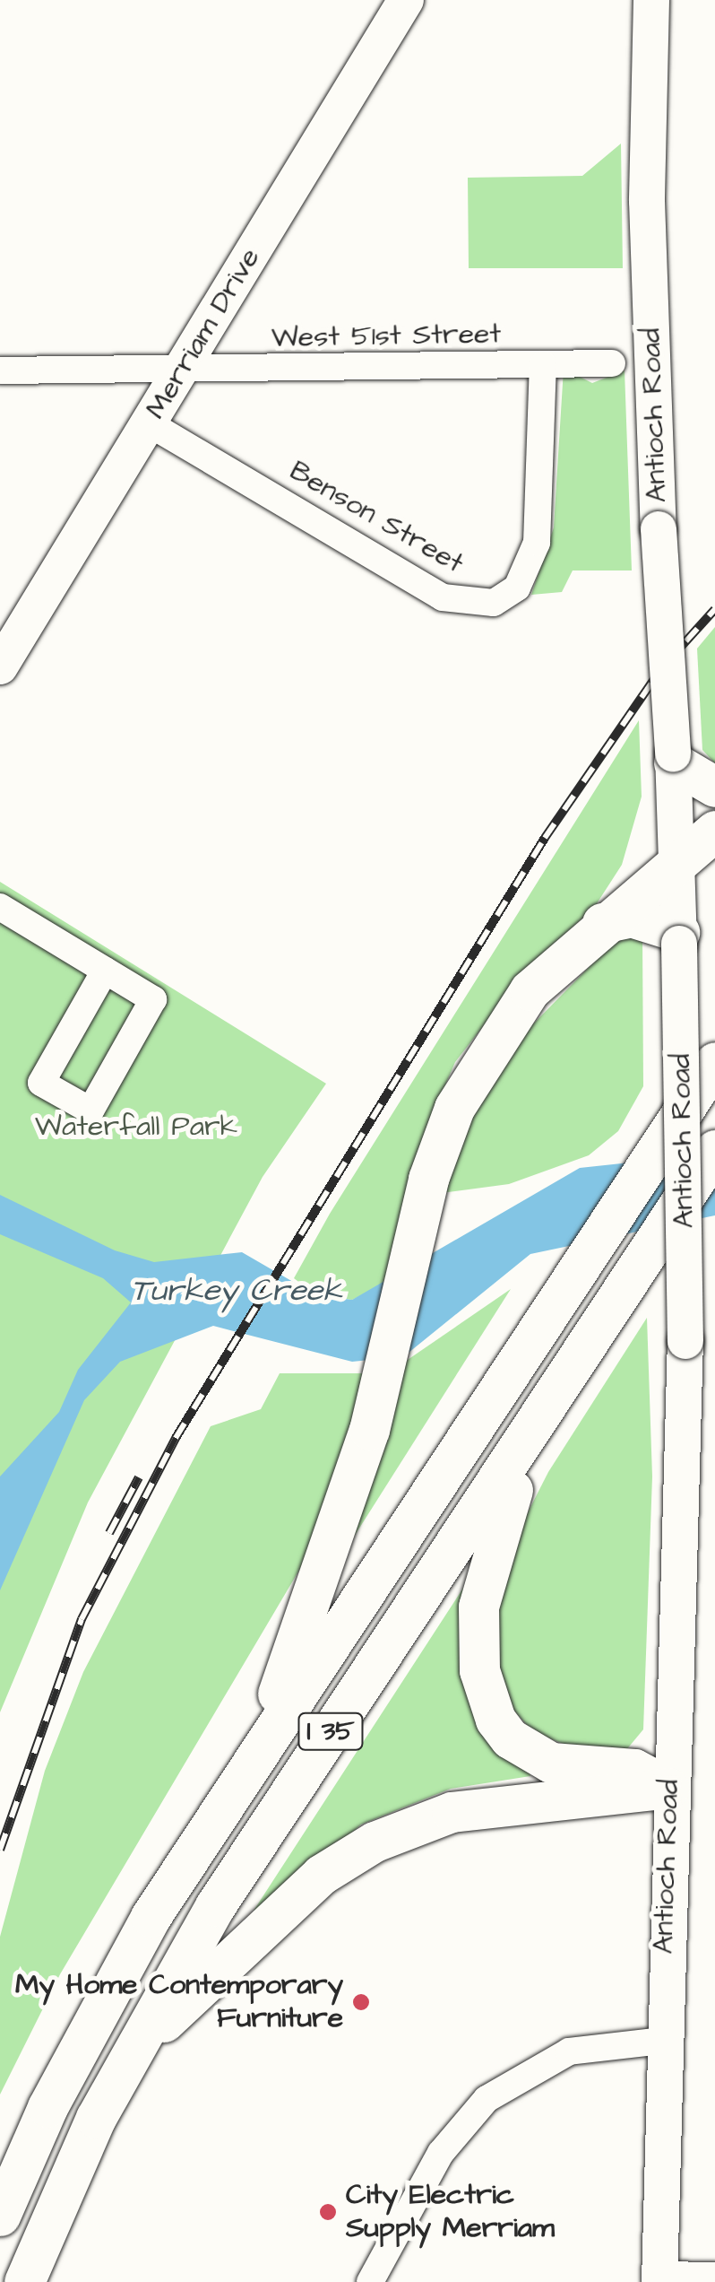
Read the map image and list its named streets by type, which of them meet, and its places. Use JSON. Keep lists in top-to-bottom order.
{
  "streets": {
    "highway": ["I 35"],
    "main road": ["Merriam Drive", "Antioch Road"],
    "street": ["West 51st Street", "Benson Street"]
  },
  "crossings": [
    ["Merriam Drive", "West 51st Street"],
    ["Merriam Drive", "Benson Street"],
    ["West 51st Street", "Benson Street"]
  ],
  "water": ["Turkey Creek"],
  "parks": ["Waterfall Park"],
  "places": ["My Home Contemporary Furniture", "City Electric Supply Merriam"]
}
